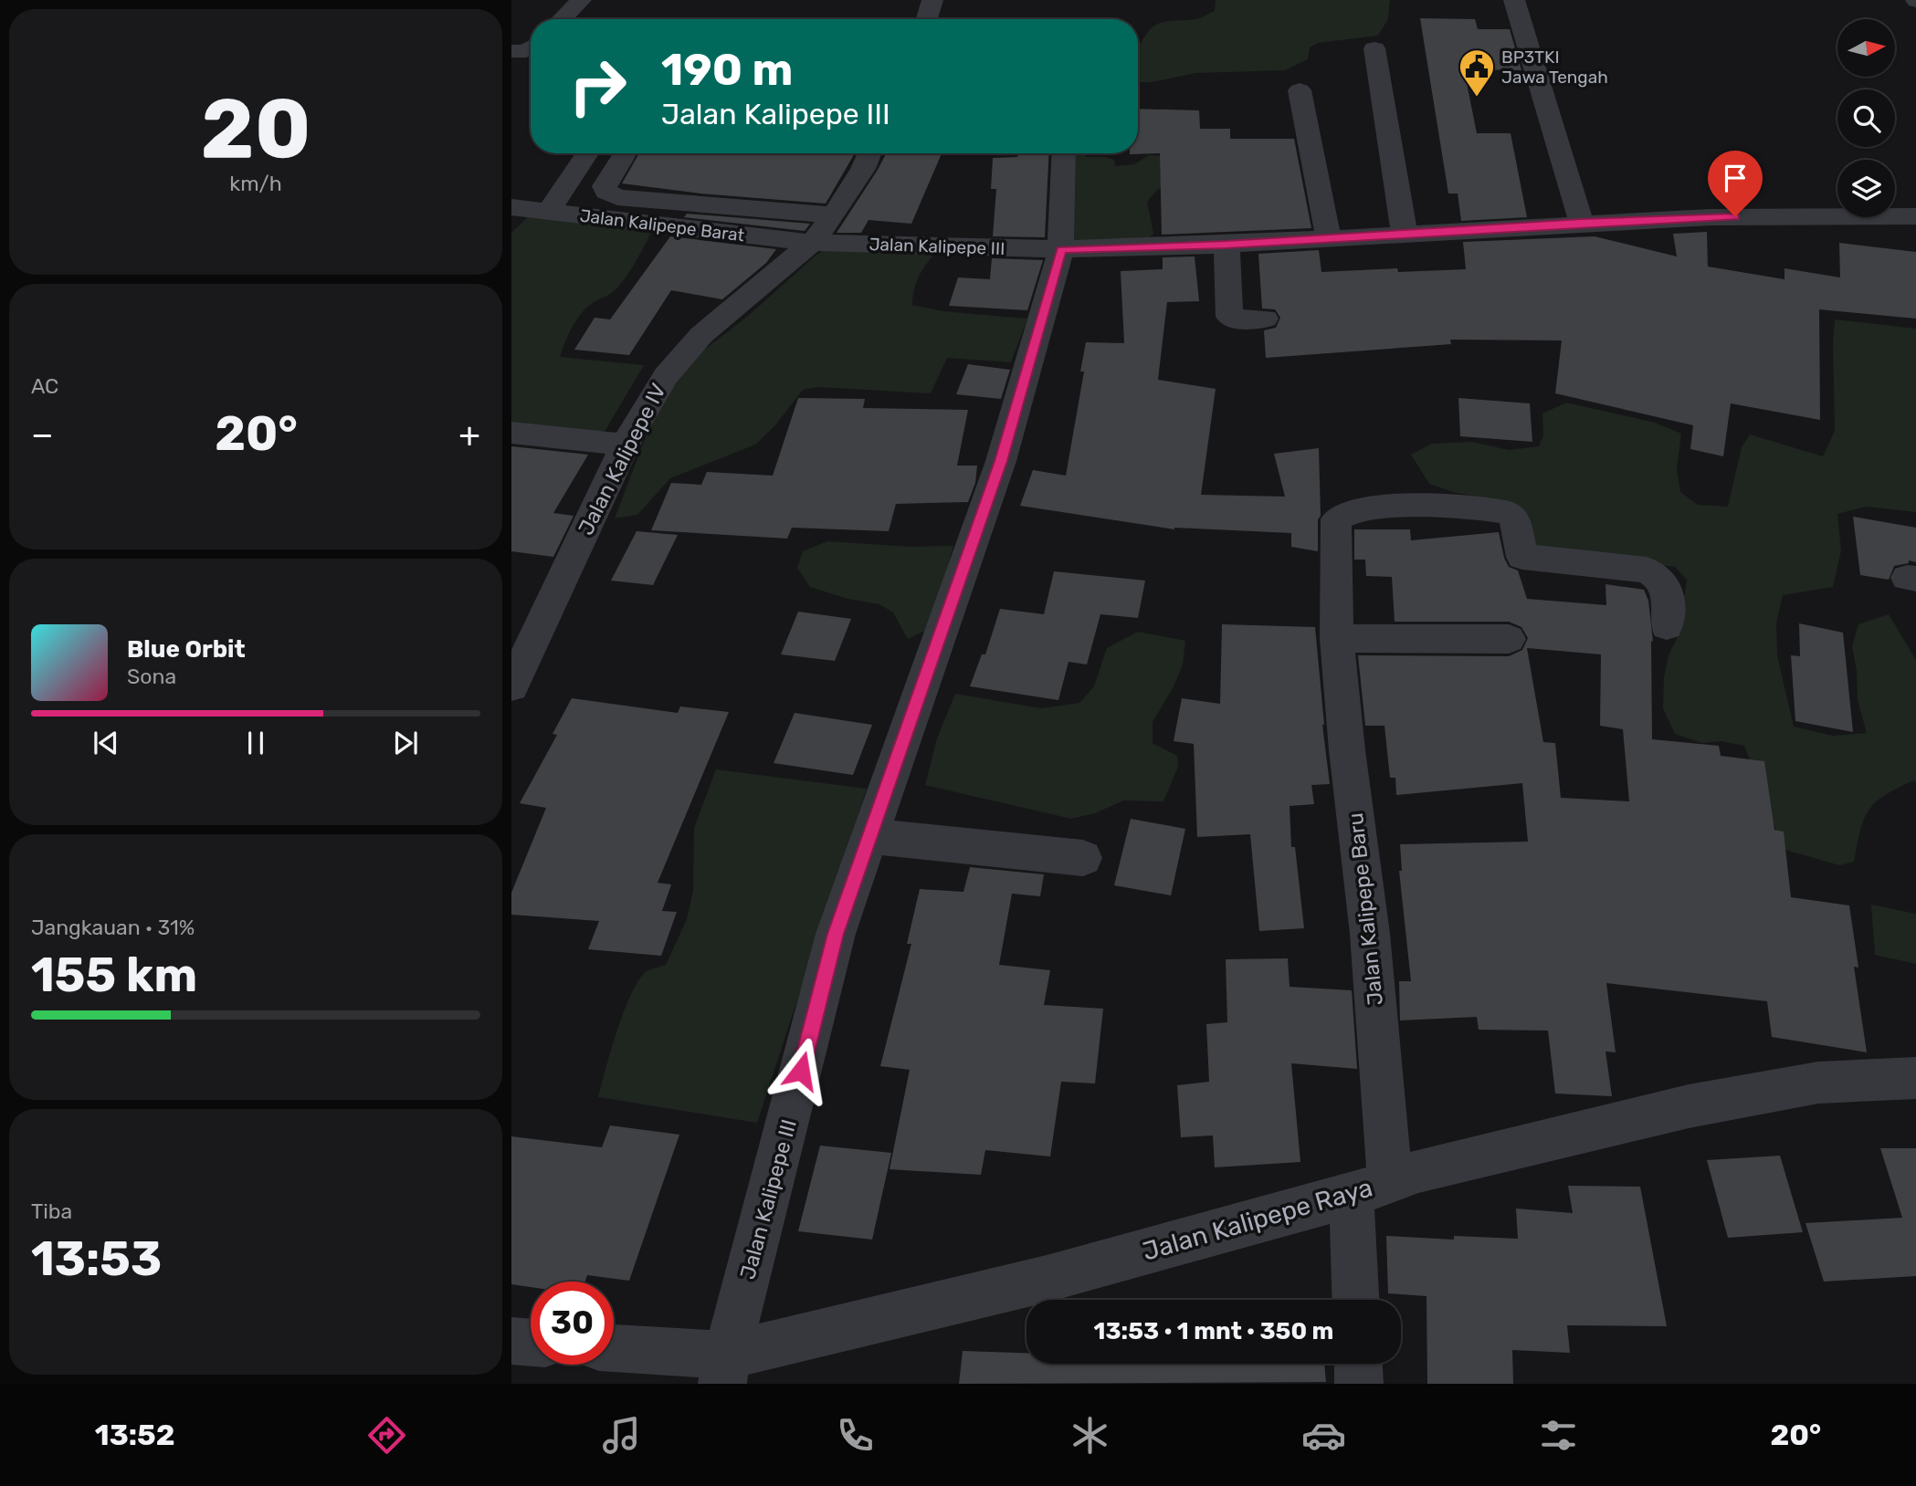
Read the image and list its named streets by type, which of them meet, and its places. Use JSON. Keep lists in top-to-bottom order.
{
  "streets": {
    "street": [
      "Jalan Kalipepe Barat",
      "Jalan Kalipepe III",
      "Jalan Kalipepe IV",
      "Jalan Kalipepe Baru",
      "Jalan Kalipepe Raya"
    ]
  },
  "crossings": [
    ["Jalan Kalipepe Barat", "Jalan Kalipepe III"],
    ["Jalan Kalipepe Barat", "Jalan Kalipepe IV"],
    ["Jalan Kalipepe III", "Jalan Kalipepe IV"],
    ["Jalan Kalipepe III", "Jalan Kalipepe Raya"],
    ["Jalan Kalipepe Baru", "Jalan Kalipepe Raya"]
  ],
  "places": {
    "public building": ["BP3TKI Jawa Tengah"]
  },
  "north": "right",
  "page": {
    "tile": [
      ["20", "km/h"],
      "AC",
      ["Jangkauan · 31%", "155 km"],
      ["Tiba", "13:53"]
    ],
    "turn": ["190 m", "Jalan Kalipepe III"],
    "heat": ["−", "20°", "+"],
    "song": ["Blue Orbit", "Sona"],
    "limit": "30",
    "trip": "13:53 · 1 mnt · 350 m",
    "tabs": ["13:52", "20°"]
  }
}
